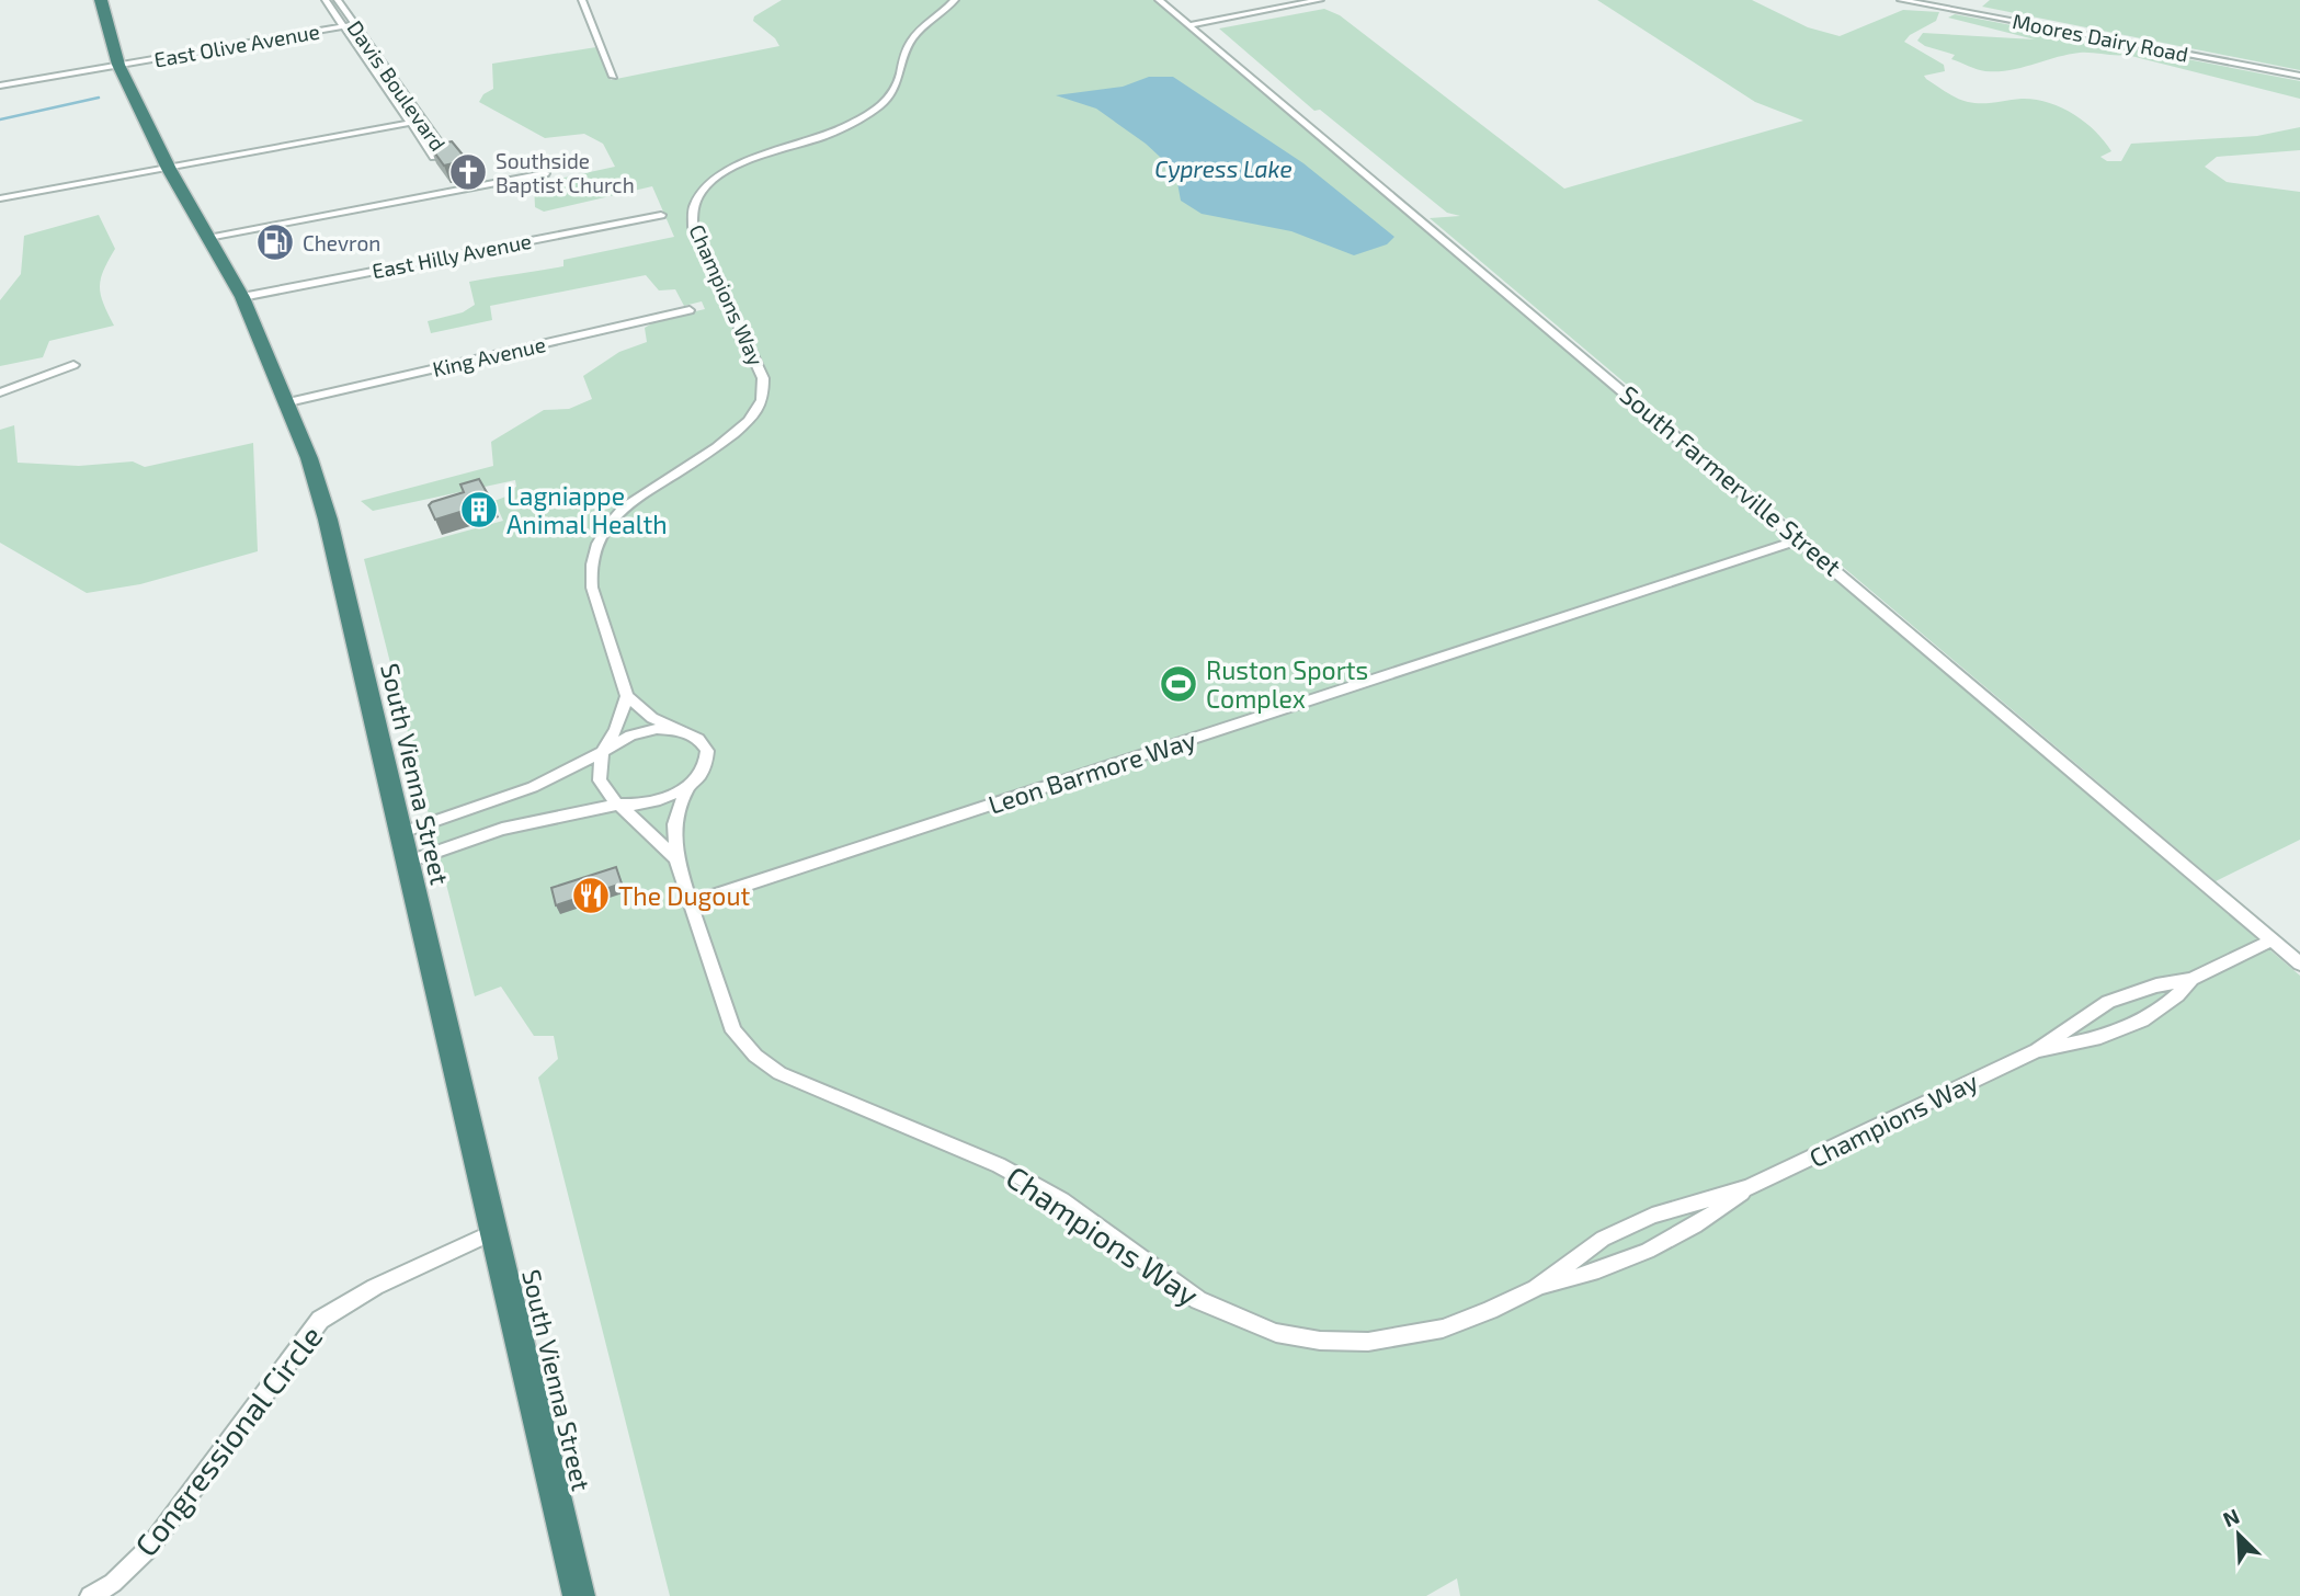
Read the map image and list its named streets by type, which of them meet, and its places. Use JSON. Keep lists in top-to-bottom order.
{
  "streets": {
    "highway": ["South Vienna Street"],
    "street": [
      "Moores Dairy Road",
      "East Olive Avenue",
      "Davis Boulevard",
      "East Hilly Avenue",
      "Champions Way",
      "King Avenue",
      "South Farmerville Street",
      "Leon Barmore Way",
      "Congressional Circle"
    ]
  },
  "crossings": [
    ["East Olive Avenue", "Davis Boulevard"],
    ["East Olive Avenue", "South Vienna Street"],
    ["East Hilly Avenue", "South Vienna Street"],
    ["Champions Way", "South Farmerville Street"],
    ["Champions Way", "Leon Barmore Way"],
    ["King Avenue", "South Vienna Street"],
    ["South Farmerville Street", "Leon Barmore Way"],
    ["South Vienna Street", "Congressional Circle"]
  ],
  "water": ["Cypress Lake"],
  "places": {
    "church": ["Southside Baptist Church"],
    "fuel station": ["Chevron"],
    "building": ["Lagniappe Animal Health"],
    "sports": ["Ruston Sports Complex"],
    "restaurant": ["The Dugout"]
  },
  "north": "top left"
}
